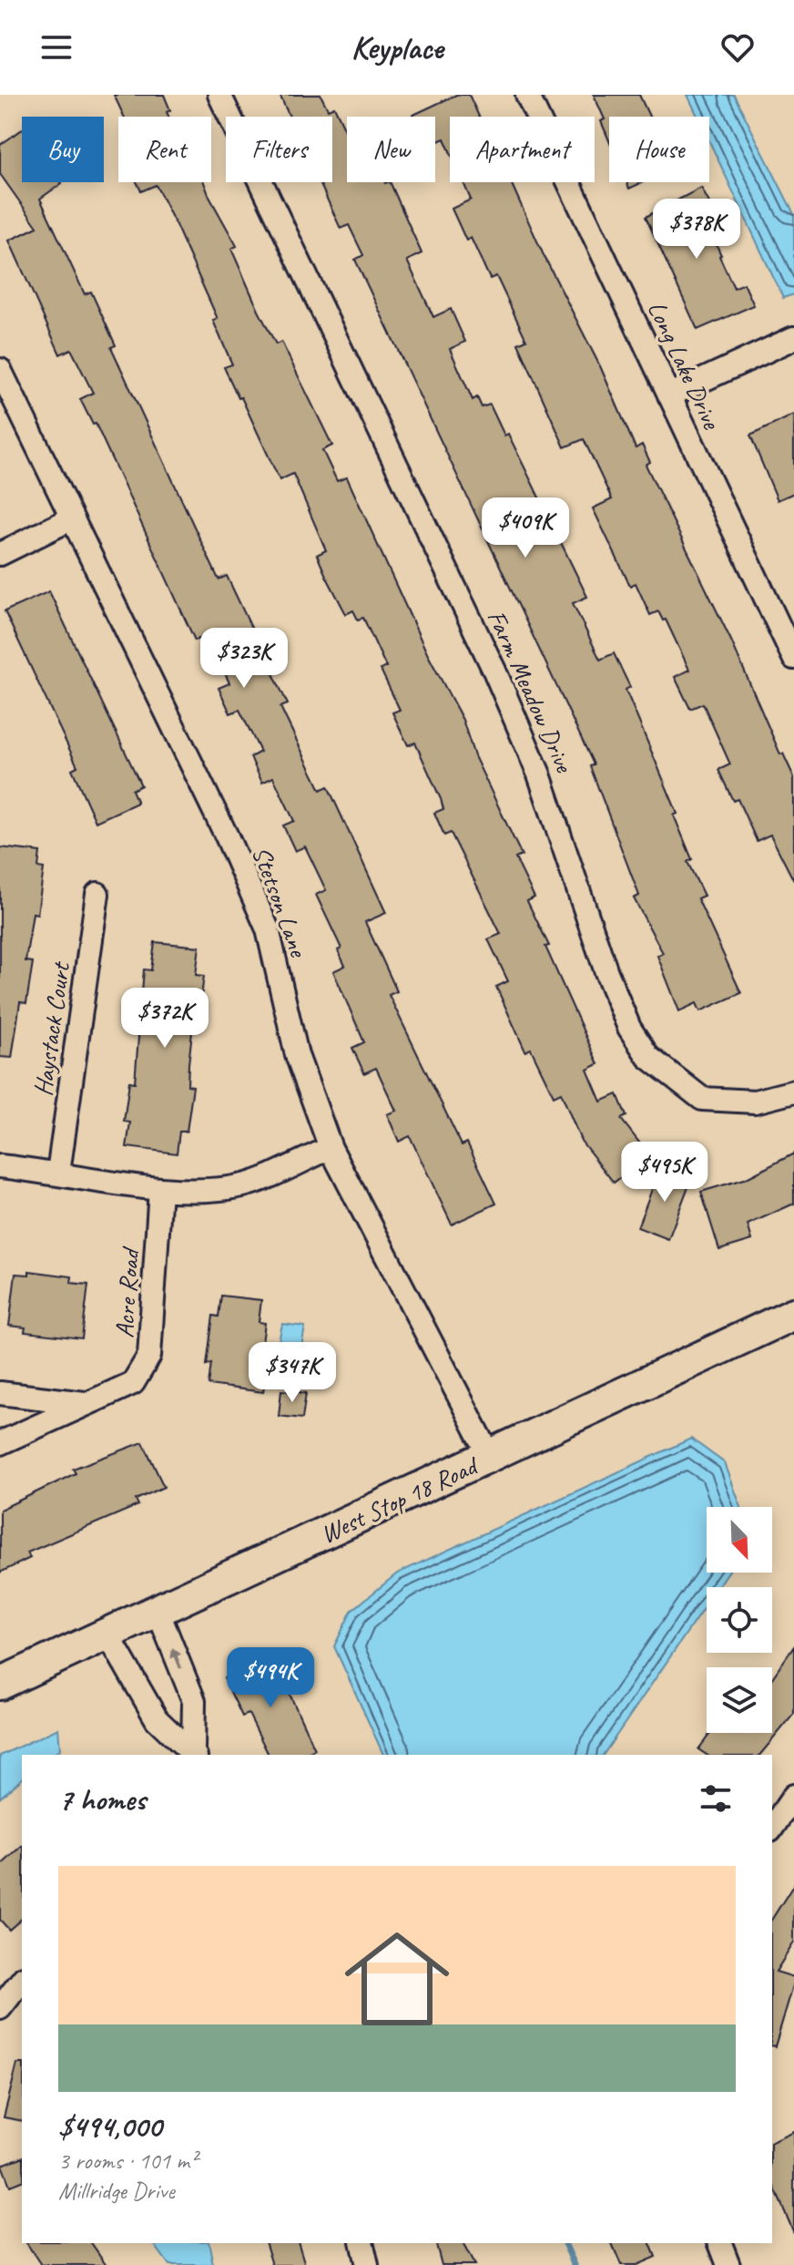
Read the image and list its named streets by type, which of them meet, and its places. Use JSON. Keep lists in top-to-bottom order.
{
  "streets": {
    "street": [
      "Long Lake Drive",
      "Farm Meadow Drive",
      "Stetson Lane",
      "Haystack Court",
      "Acre Road",
      "West Stop 18 Road"
    ]
  },
  "crossings": [
    ["Stetson Lane", "West Stop 18 Road"]
  ],
  "north": "bottom right",
  "page": {
    "header": "Keyplace",
    "chip": [
      "Buy",
      "Rent",
      "Filters",
      "New",
      "Apartment",
      "House"
    ],
    "price": [
      "$378K",
      "$409K",
      "$323K",
      "$372K",
      "$495K",
      "$347K",
      "$494K"
    ],
    "heading": "7 homes",
    "list": [
      {
        "name": "$494,000",
        "note": "3 rooms · 101 m² · Millridge Drive"
      }
    ]
  }
}
